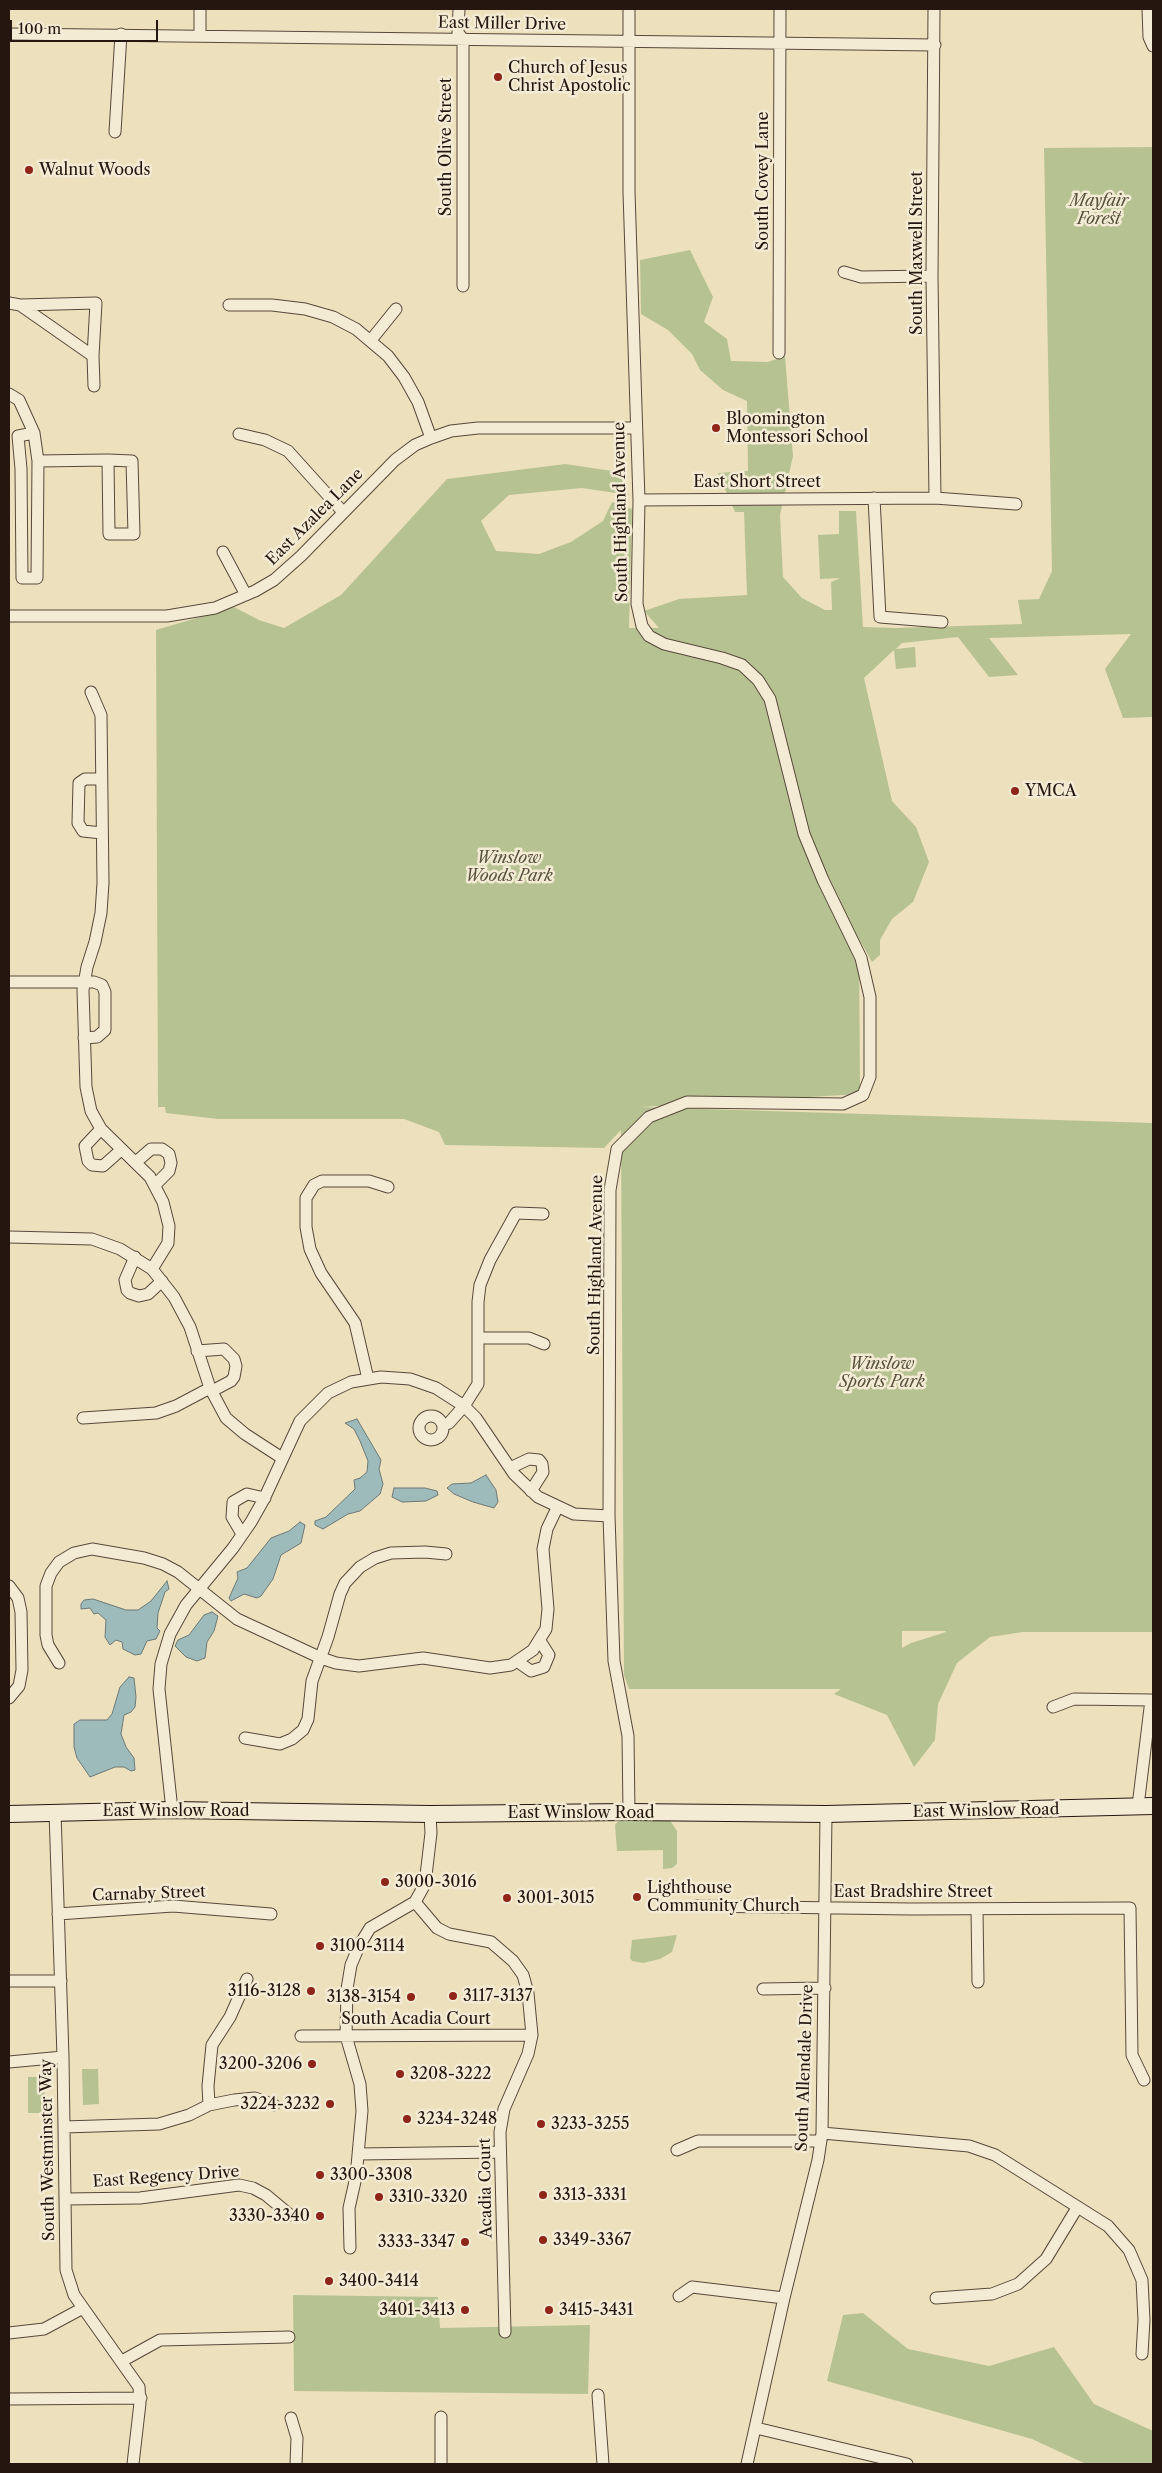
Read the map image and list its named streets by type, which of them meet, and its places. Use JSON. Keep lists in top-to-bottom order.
{
  "streets": {
    "main road": ["East Winslow Road"],
    "street": [
      "East Miller Drive",
      "South Olive Street",
      "South Covey Lane",
      "South Maxwell Street",
      "East Short Street",
      "South Highland Avenue",
      "East Azalea Lane",
      "East Bradshire Street",
      "Carnaby Street",
      "South Acadia Court",
      "South Allendale Drive",
      "South Westminster Way",
      "East Regency Drive",
      "Acadia Court"
    ]
  },
  "crossings": [
    ["East Miller Drive", "South Olive Street"],
    ["East Miller Drive", "South Covey Lane"],
    ["East Miller Drive", "South Maxwell Street"],
    ["East Miller Drive", "South Highland Avenue"],
    ["South Maxwell Street", "East Short Street"],
    ["East Short Street", "South Highland Avenue"],
    ["South Highland Avenue", "East Azalea Lane"],
    ["South Highland Avenue", "East Winslow Road"],
    ["East Winslow Road", "South Allendale Drive"],
    ["East Winslow Road", "South Westminster Way"],
    ["East Bradshire Street", "South Allendale Drive"],
    ["Carnaby Street", "South Westminster Way"],
    ["South Acadia Court", "Acadia Court"],
    ["South Westminster Way", "East Regency Drive"]
  ],
  "parks": ["Mayfair Forest", "Winslow Woods Park", "Winslow Sports Park"],
  "places": [
    "Church of Jesus Christ Apostolic",
    "Walnut Woods",
    "Bloomington Montessori School",
    "YMCA",
    "3000-3016",
    "Lighthouse Community Church",
    "3001-3015",
    "3100-3114",
    "3116-3128",
    "3117-3137",
    "3138-3154",
    "3200-3206",
    "3208-3222",
    "3224-3232",
    "3234-3248",
    "3233-3255",
    "3300-3308",
    "3313-3331",
    "3310-3320",
    "3330-3340",
    "3349-3367",
    "3333-3347",
    "3400-3414",
    "3401-3413",
    "3415-3431"
  ],
  "scale_bar": "100 m"
}
